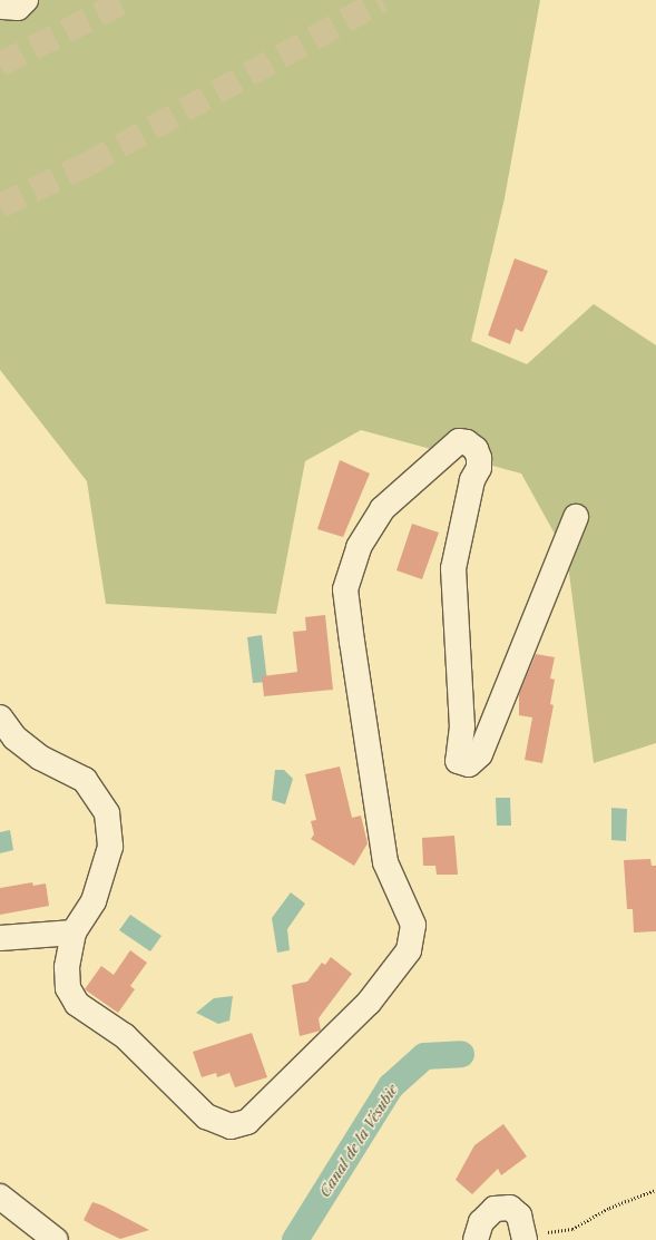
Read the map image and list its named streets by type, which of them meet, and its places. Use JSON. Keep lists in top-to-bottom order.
{
  "water": ["Canal de la Vésubie"]
}
